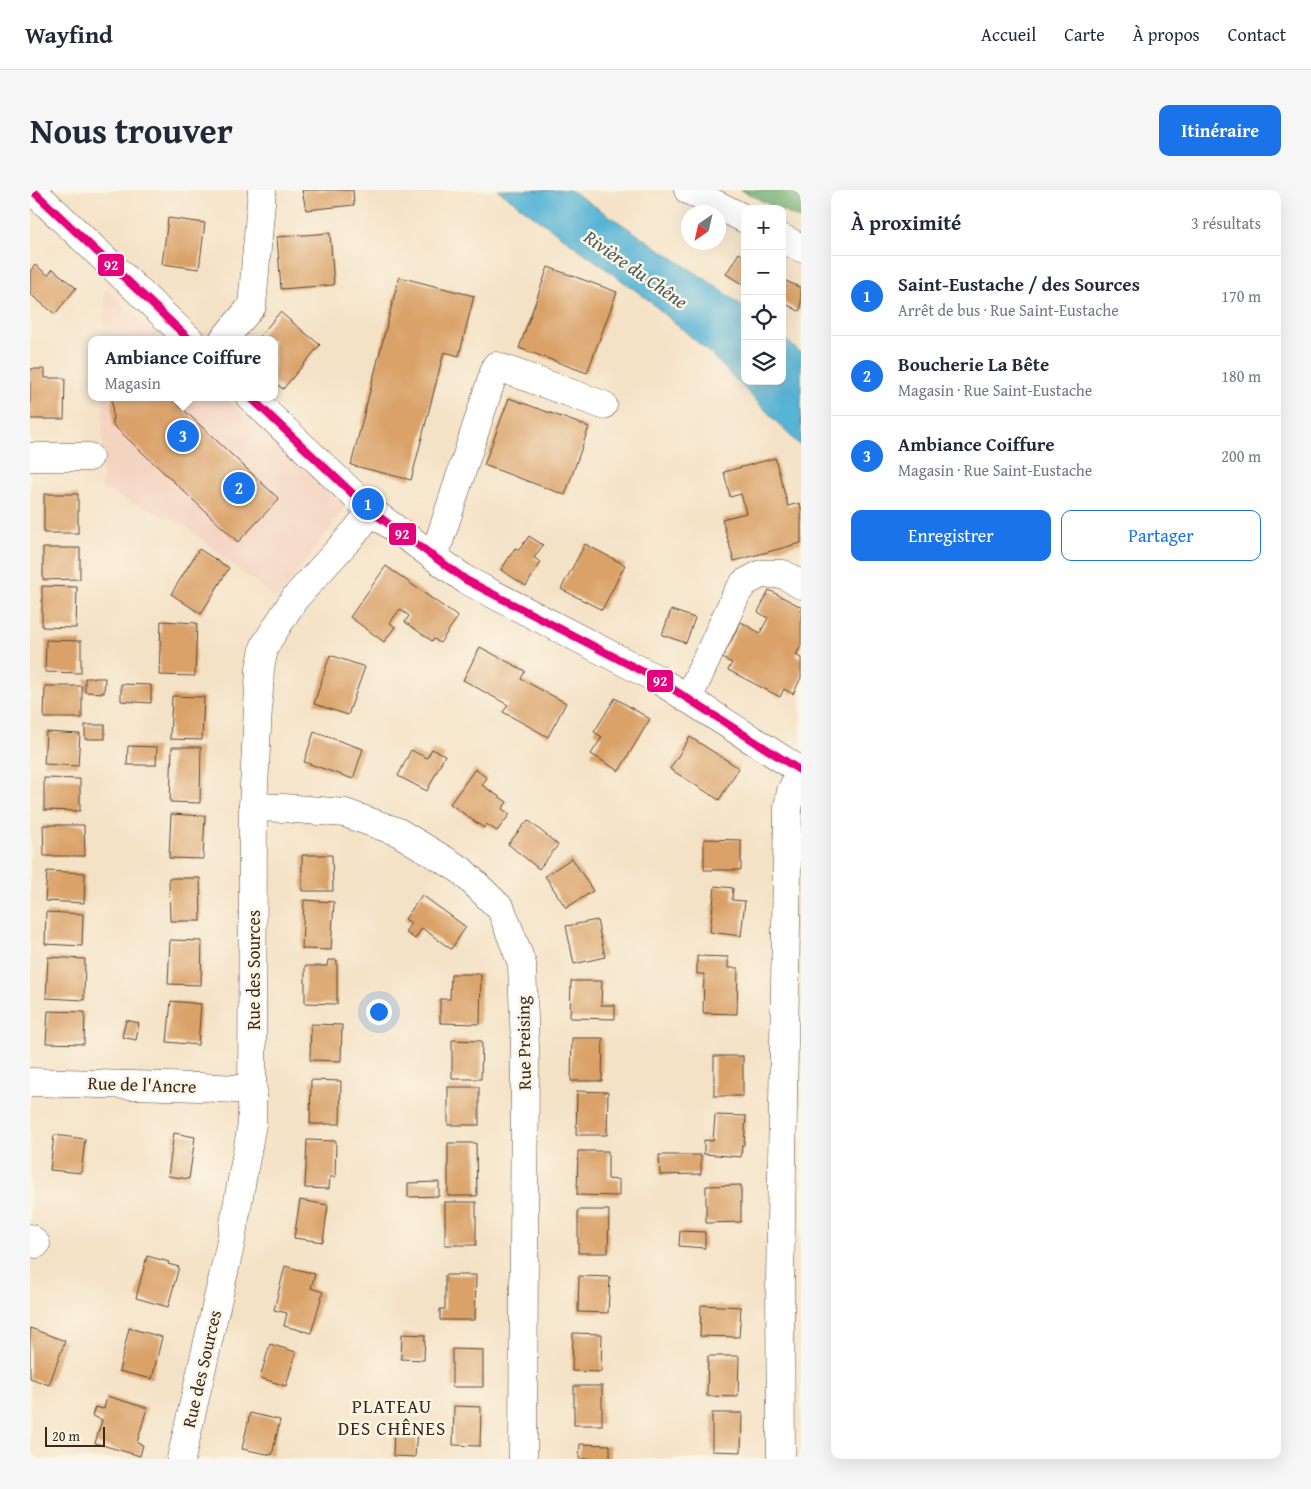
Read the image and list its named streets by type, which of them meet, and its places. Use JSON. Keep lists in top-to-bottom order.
{
  "streets": {
    "street": ["Rue des Sources", "Rue Preising", "Rue de l'Ancre"]
  },
  "crossings": [
    ["Rue des Sources", "Rue Preising"],
    ["Rue des Sources", "Rue de l'Ancre"]
  ],
  "districts": ["PLATEAU DES CHÊNES"],
  "water": ["Rivière du Chêne"],
  "lines": ["transit line 92"],
  "scale_bar": "20 m",
  "north": "bottom left",
  "page": {
    "header": "Wayfind",
    "nav": [
      "Accueil",
      "Carte",
      "À propos",
      "Contact"
    ],
    "title": "Nous trouver",
    "buttons": [
      "Itinéraire",
      ["Enregistrer", "Partager"]
    ],
    "heading": ["À proximité", "3 résultats"],
    "map_buttons": ["+", "−"],
    "list": [
      {
        "mark": "1",
        "name": "Saint-Eustache / des Sources",
        "note": "Arrêt de bus · Rue Saint-Eustache",
        "value": "170 m"
      },
      {
        "mark": "2",
        "name": "Boucherie La Bête",
        "note": "Magasin · Rue Saint-Eustache",
        "value": "180 m"
      },
      {
        "mark": "3",
        "name": "Ambiance Coiffure",
        "note": "Magasin · Rue Saint-Eustache",
        "value": "200 m"
      }
    ],
    "popup": ["Ambiance Coiffure", "Magasin"],
    "pins": ["3", "2", "1"],
    "scale": "20 m"
  }
}
